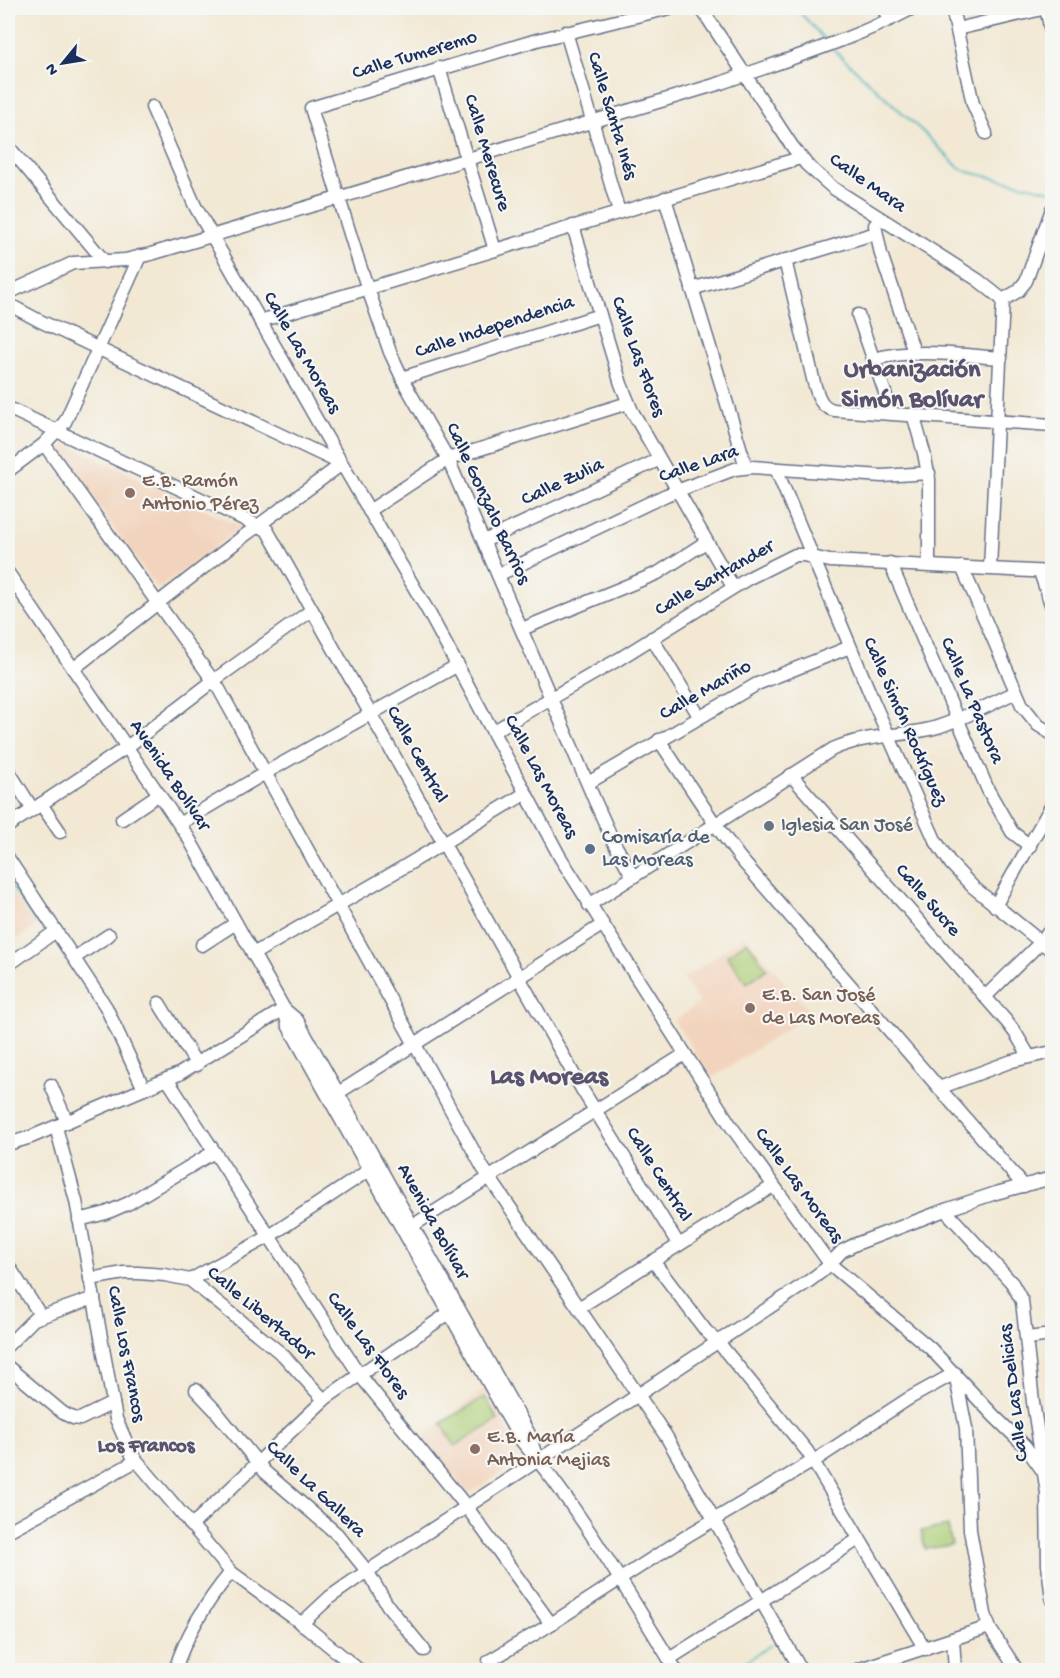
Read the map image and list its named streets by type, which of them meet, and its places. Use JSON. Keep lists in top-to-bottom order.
{
  "streets": {
    "street": [
      "Calle Tumeremo",
      "Calle Santa Inés",
      "Calle Merecure",
      "Calle Mara",
      "Calle Independencia",
      "Calle Las Moreas",
      "Calle Las Flores",
      "Calle Lara",
      "Calle Zulia",
      "Calle Gonzalo Barrios",
      "Calle Santander",
      "Calle Mariño",
      "Calle La Pastora",
      "Calle Simón Rodríguez",
      "Calle Central",
      "Avenida Bolívar",
      "Calle Sucre",
      "Calle Libertador",
      "Calle Los Francos",
      "Calle Las Delicias",
      "Calle La Gallera"
    ]
  },
  "crossings": [
    ["Calle Tumeremo", "Calle Santa Inés"],
    ["Calle Tumeremo", "Calle Merecure"],
    ["Calle Tumeremo", "Calle Gonzalo Barrios"],
    ["Calle Independencia", "Calle Las Flores"],
    ["Calle Independencia", "Calle Gonzalo Barrios"],
    ["Calle Las Moreas", "Calle Santander"],
    ["Calle Las Moreas", "Calle Las Delicias"],
    ["Calle Las Flores", "Calle Lara"],
    ["Calle Las Flores", "Calle Zulia"],
    ["Calle Las Flores", "Calle Santander"],
    ["Calle Lara", "Calle Gonzalo Barrios"],
    ["Calle Lara", "Calle Simón Rodríguez"],
    ["Calle Zulia", "Calle Gonzalo Barrios"],
    ["Calle Gonzalo Barrios", "Calle Santander"],
    ["Calle Gonzalo Barrios", "Calle Mariño"],
    ["Calle Santander", "Calle La Pastora"],
    ["Calle Santander", "Calle Simón Rodríguez"],
    ["Calle Mariño", "Calle Simón Rodríguez"],
    ["Calle Libertador", "Calle Los Francos"]
  ],
  "districts": ["Urbanización Simón Bolívar", "Las Moreas", "Los Francos"],
  "places": [
    "E.B. Ramón Antonio Pérez",
    "Iglesia San José",
    "Comisaría de Las Moreas",
    "E.B. San José de Las Moreas",
    "E.B. María Antonia Mejias"
  ],
  "north": "bottom left"
}
